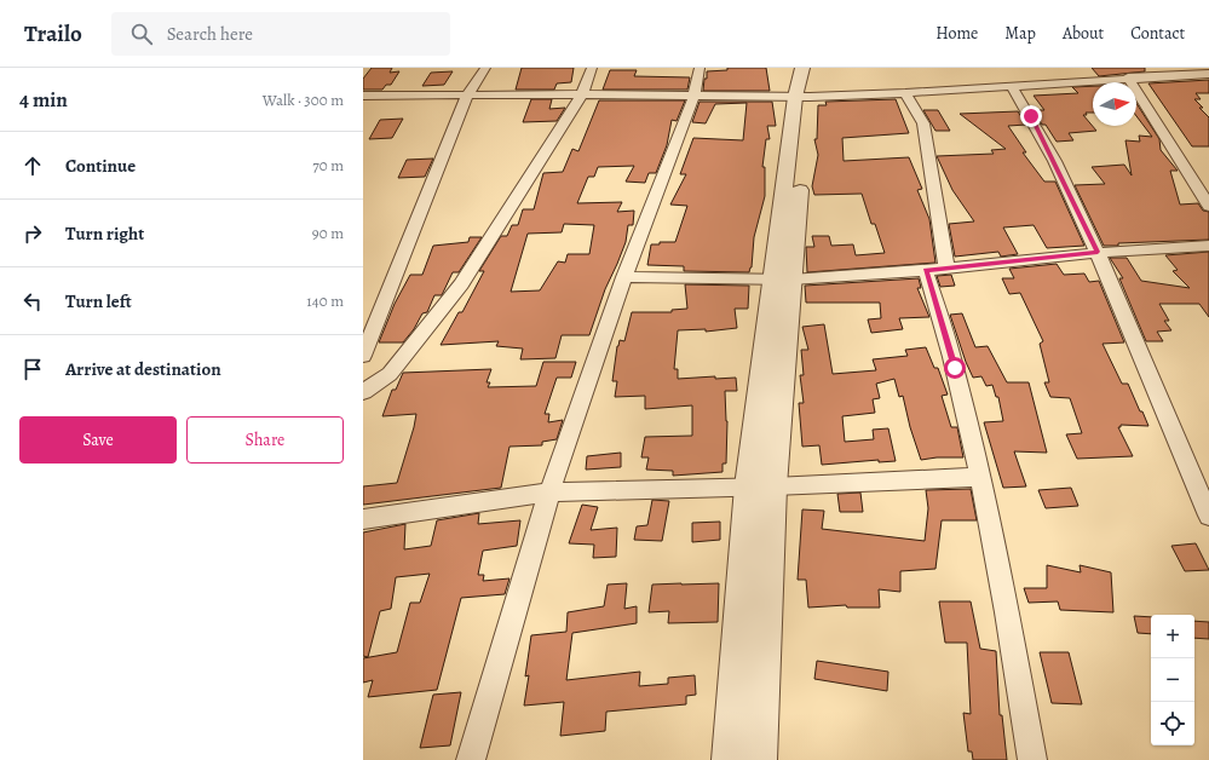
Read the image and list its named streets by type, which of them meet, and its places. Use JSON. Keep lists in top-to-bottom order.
{
  "north": "right",
  "page": {
    "header": "Trailo",
    "search": "Search here",
    "nav": [
      "Home",
      "Map",
      "About",
      "Contact"
    ],
    "heading": ["4 min", "Walk · 300 m"],
    "list": [
      ["Continue", "70 m"],
      ["Turn right", "90 m"],
      ["Turn left", "140 m"],
      "Arrive at destination"
    ],
    "buttons": ["Save", "Share"],
    "map_buttons": ["+", "−"]
  }
}
